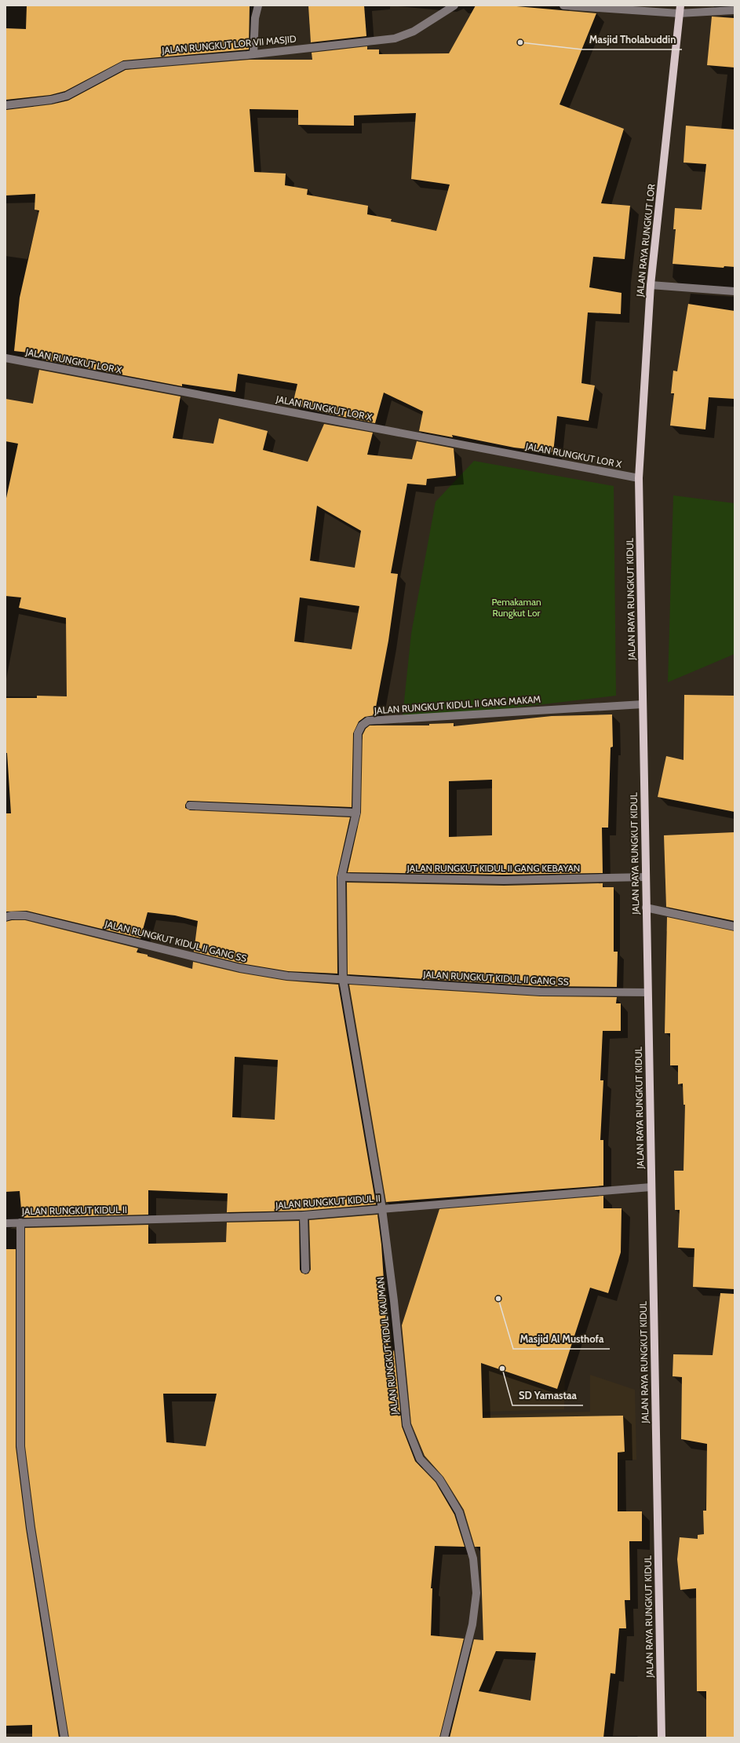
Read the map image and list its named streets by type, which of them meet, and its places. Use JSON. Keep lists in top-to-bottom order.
{
  "streets": {
    "main road": ["JALAN RAYA RUNGKUT LOR", "JALAN RAYA RUNGKUT KIDUL"],
    "street": [
      "JALAN RUNGKUT LOR VII MASJID",
      "JALAN RUNGKUT LOR X",
      "JALAN RUNGKUT KIDUL II GANG MAKAM",
      "JALAN RUNGKUT KIDUL II GANG KEBAYAN",
      "JALAN RUNGKUT KIDUL II GANG SS",
      "JALAN RUNGKUT KIDUL II",
      "JALAN RUNGKUT KIDUL KAUMAN"
    ]
  },
  "crossings": [
    ["JALAN RAYA RUNGKUT LOR", "JALAN RUNGKUT LOR X"],
    ["JALAN RAYA RUNGKUT LOR", "JALAN RAYA RUNGKUT KIDUL"],
    ["JALAN RUNGKUT LOR X", "JALAN RAYA RUNGKUT KIDUL"],
    ["JALAN RAYA RUNGKUT KIDUL", "JALAN RUNGKUT KIDUL II GANG MAKAM"],
    ["JALAN RAYA RUNGKUT KIDUL", "JALAN RUNGKUT KIDUL II GANG KEBAYAN"],
    ["JALAN RAYA RUNGKUT KIDUL", "JALAN RUNGKUT KIDUL II GANG SS"],
    ["JALAN RAYA RUNGKUT KIDUL", "JALAN RUNGKUT KIDUL II"],
    ["JALAN RUNGKUT KIDUL II GANG MAKAM", "JALAN RUNGKUT KIDUL II GANG KEBAYAN"],
    ["JALAN RUNGKUT KIDUL II GANG MAKAM", "JALAN RUNGKUT KIDUL II GANG SS"],
    ["JALAN RUNGKUT KIDUL II", "JALAN RUNGKUT KIDUL KAUMAN"]
  ],
  "parks": ["Pemakaman Rungkut Lor"],
  "places": ["Masjid Tholabuddin", "Masjid Al Musthofa", "SD Yamastaa"]
}
